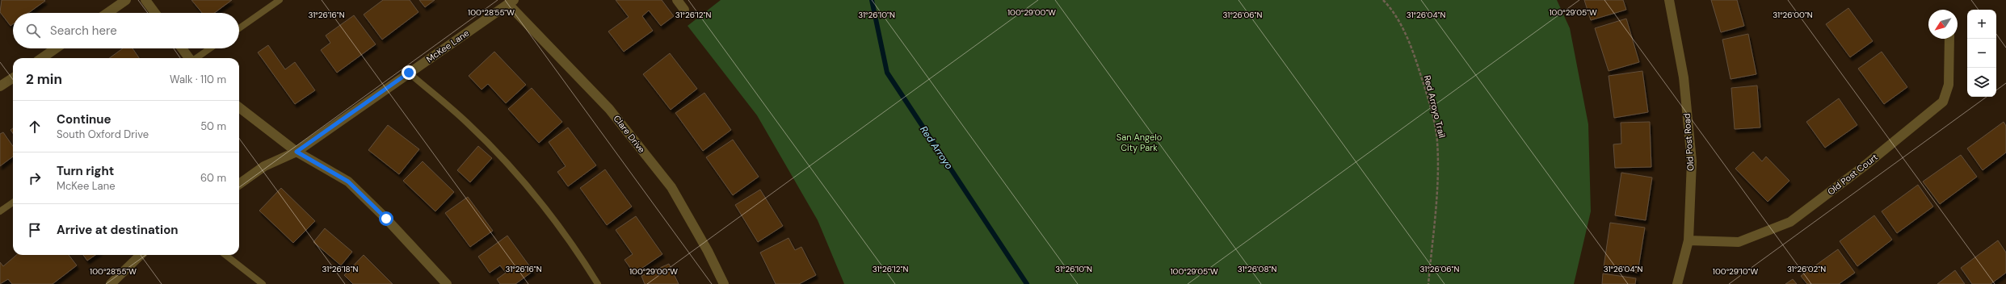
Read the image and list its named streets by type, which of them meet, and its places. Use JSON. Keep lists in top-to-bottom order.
{
  "streets": {
    "street": [
      "McKee Lane",
      "Clare Drive",
      "Old Post Road",
      "Old Post Court"
    ],
    "path": ["Red Arroyo Trail"]
  },
  "crossings": [
    ["McKee Lane", "Clare Drive"],
    ["Old Post Road", "Old Post Court"]
  ],
  "water": ["Red Arroyo"],
  "parks": ["San Angelo City Park"],
  "north": "bottom left",
  "page": {
    "map_buttons": ["+", "−"],
    "search": "Search here",
    "heading": ["2 min", "Walk · 110 m"],
    "list": [
      ["Continue", "South Oxford Drive", "50 m"],
      ["Turn right", "McKee Lane", "60 m"],
      "Arrive at destination"
    ]
  },
  "coordinates": [
    "100°28'55\"W",
    "100°29'00\"W",
    "100°29'05\"W",
    "31°26'16\"N",
    "31°26'12\"N",
    "31°26'10\"N",
    "31°26'00\"N",
    "31°26'06\"N",
    "31°26'04\"N",
    "31°26'18\"N",
    "31°26'08\"N",
    "31°26'02\"N",
    "100°29'10\"W"
  ]
}
